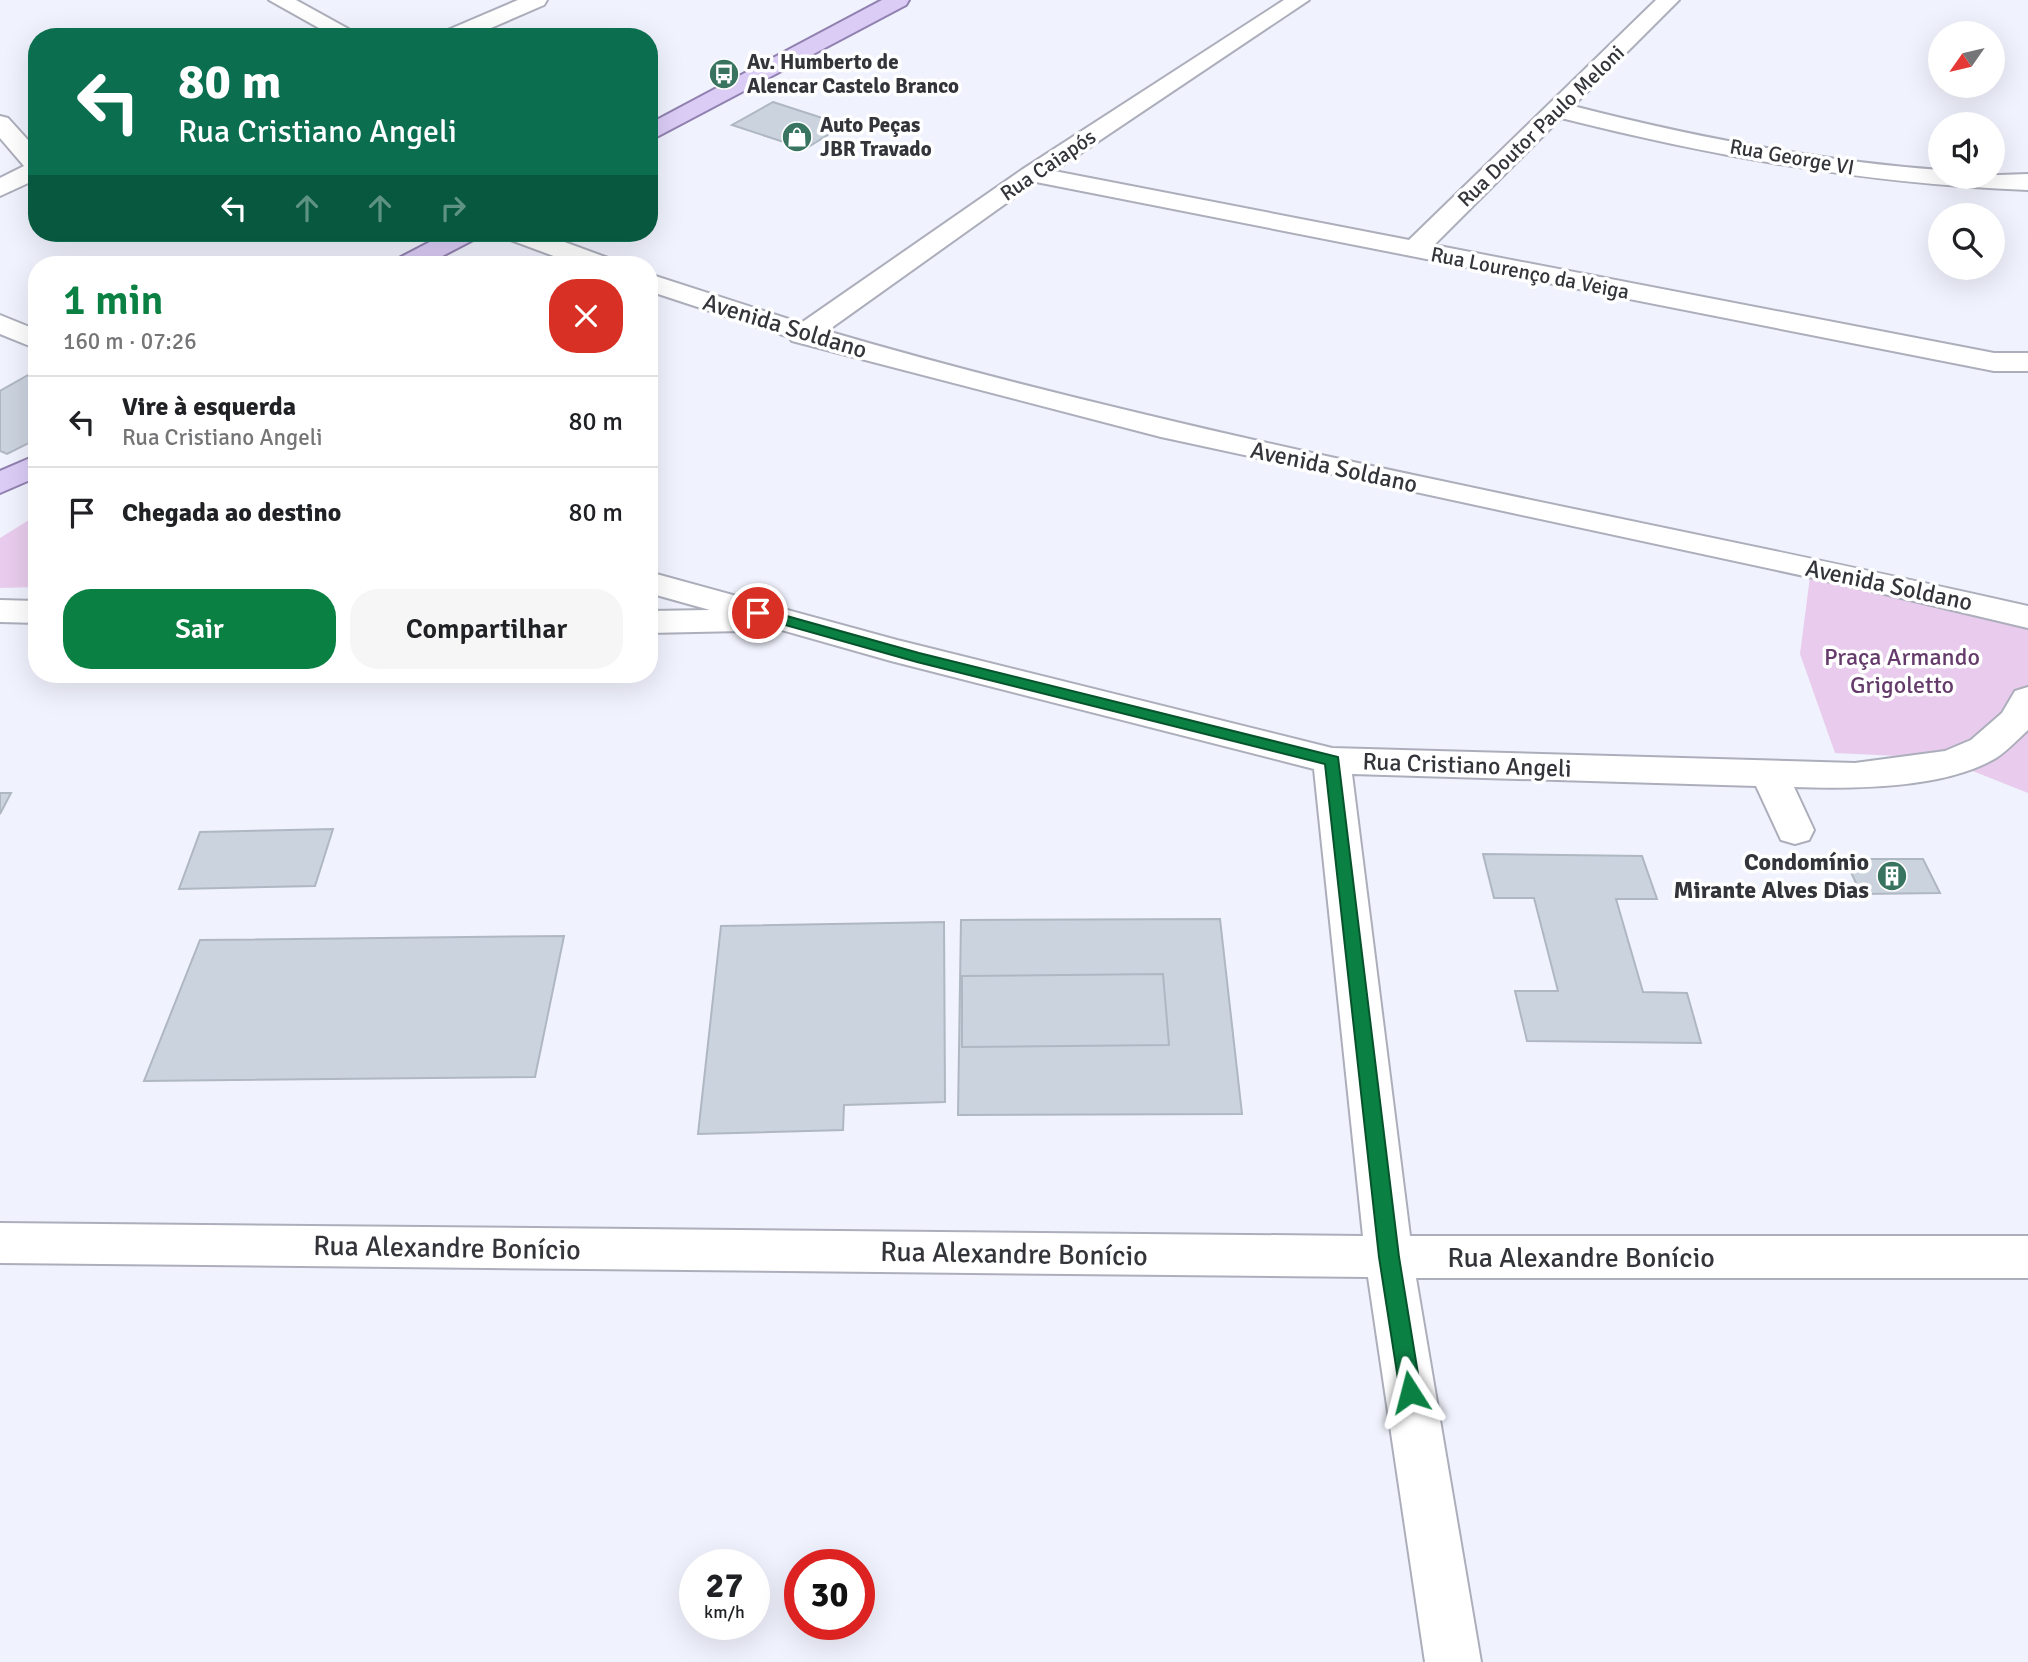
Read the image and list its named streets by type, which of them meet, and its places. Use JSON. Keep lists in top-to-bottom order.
{
  "streets": {
    "street": [
      "Rua Doutor Paulo Meloni",
      "Rua George VI",
      "Rua Caiapós",
      "Rua Lourenço da Veiga",
      "Avenida Soldano",
      "Rua Cristiano Angeli",
      "Rua Alexandre Bonício"
    ]
  },
  "crossings": [
    ["Rua Doutor Paulo Meloni", "Rua George VI"],
    ["Rua Doutor Paulo Meloni", "Rua Lourenço da Veiga"],
    ["Rua Caiapós", "Rua Lourenço da Veiga"],
    ["Rua Caiapós", "Avenida Soldano"]
  ],
  "parks": ["Praça Armando Grigoletto"],
  "places": {
    "bus stop": ["Av. Humberto de Alencar Castelo Branco"],
    "shop": ["Auto Peças JBR Travado"],
    "building": ["Condomínio Mirante Alves Dias"]
  },
  "north": "bottom left",
  "page": {
    "turn": ["80 m", "Rua Cristiano Angeli"],
    "heading": ["1 min", "160 m · 07:26"],
    "list": [
      {
        "name": "Vire à esquerda",
        "note": "Rua Cristiano Angeli",
        "value": "80 m"
      },
      {
        "name": "Chegada ao destino",
        "value": "80 m"
      }
    ],
    "buttons": ["Sair", "Compartilhar"],
    "speed": "27 km/h",
    "limit": "30"
  }
}
